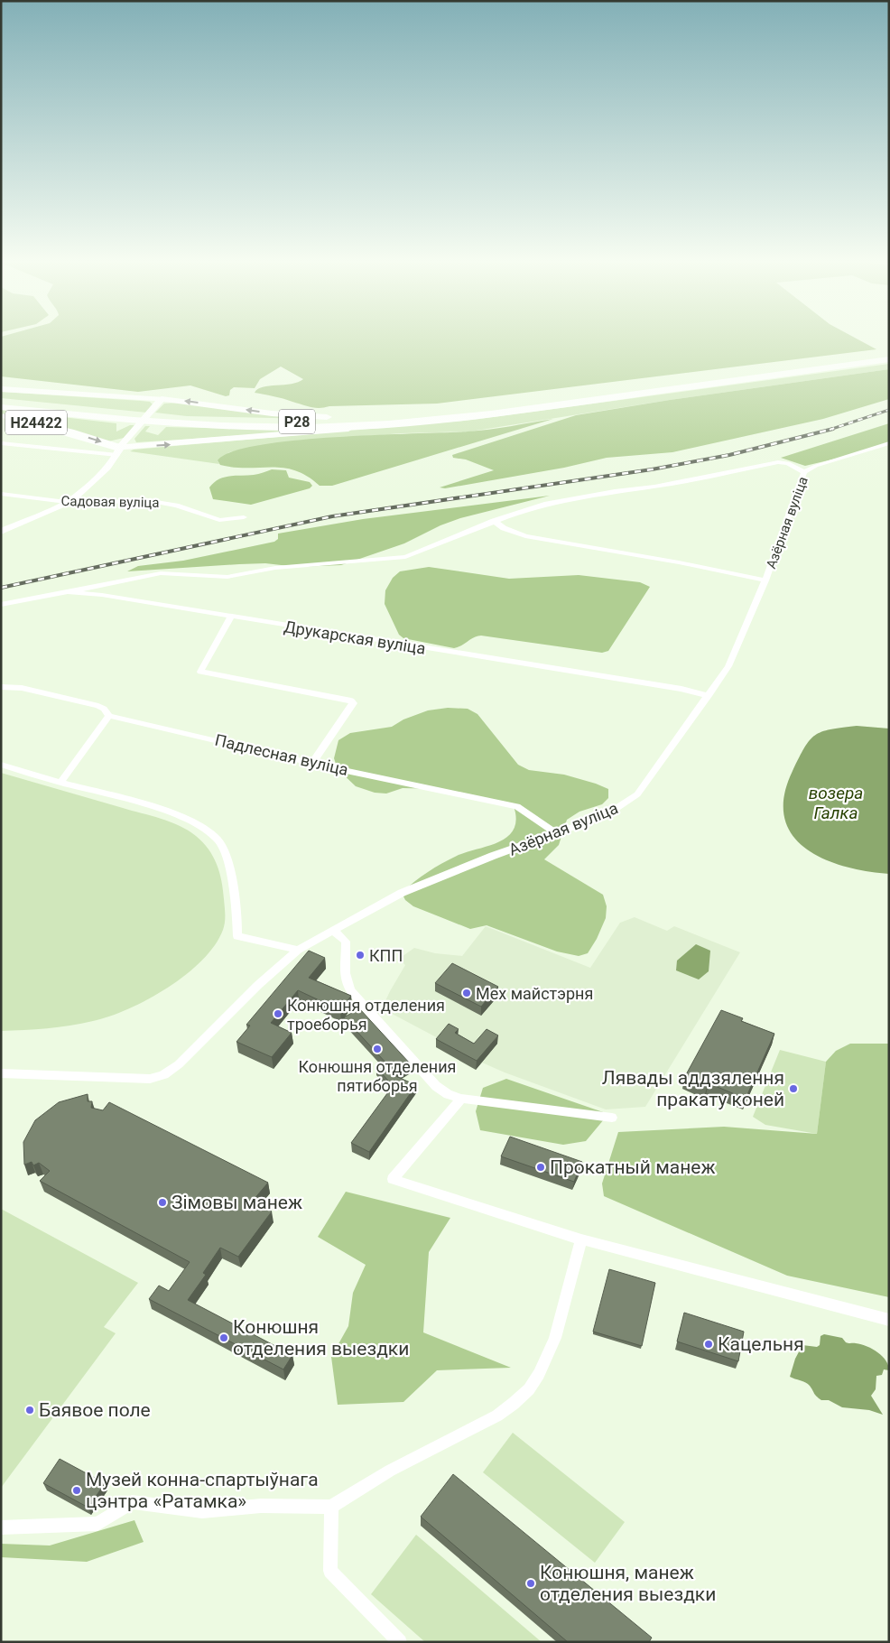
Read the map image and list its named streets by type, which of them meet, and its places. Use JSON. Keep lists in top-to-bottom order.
{
  "streets": {
    "highway": ["Р28", "Н24422"],
    "street": [
      "Садовая вуліца",
      "Азёрная вуліца",
      "Друкарская вуліца",
      "Падлесная вуліца"
    ]
  },
  "crossings": [
    ["Р28", "Н24422"],
    ["Азёрная вуліца", "Друкарская вуліца"],
    ["Азёрная вуліца", "Падлесная вуліца"]
  ],
  "water": ["возера Галка"],
  "places": [
    "КПП",
    "Мех майстэрня",
    "Конюшня отделения троеборья",
    "Конюшня отделения пятиборья",
    "Лявады аддзялення пракату коней",
    "Прокатный манеж",
    "Зімовы манеж",
    "Конюшня отделения выездки",
    "Кацельня",
    "Баявое поле",
    "Музей конна-спартыўнага цэнтра «Ратамка»",
    "Конюшня, манеж отделения выездки"
  ]
}
